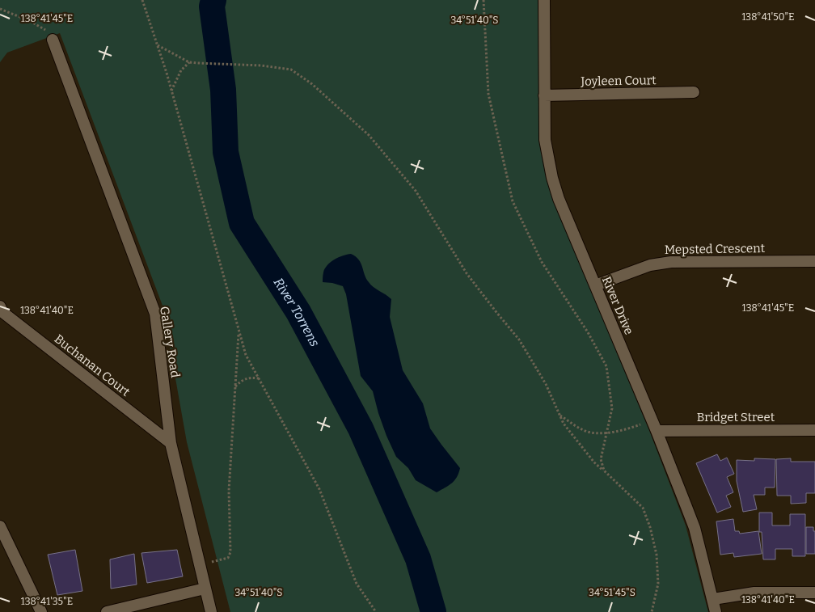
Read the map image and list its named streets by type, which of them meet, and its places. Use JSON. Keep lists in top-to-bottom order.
{
  "streets": {
    "street": [
      "Joyleen Court",
      "Mepsted Crescent",
      "River Drive",
      "Gallery Road",
      "Buchanan Court",
      "Bridget Street"
    ]
  },
  "crossings": [
    ["Joyleen Court", "River Drive"],
    ["Mepsted Crescent", "River Drive"],
    ["River Drive", "Bridget Street"],
    ["Gallery Road", "Buchanan Court"]
  ],
  "water": ["River Torrens"],
  "coordinates": [
    "138°41'50\"E",
    "138°41'45\"E",
    "34°51'40\"S",
    "138°41'40\"E",
    "34°51'45\"S",
    "138°41'35\"E"
  ]
}
